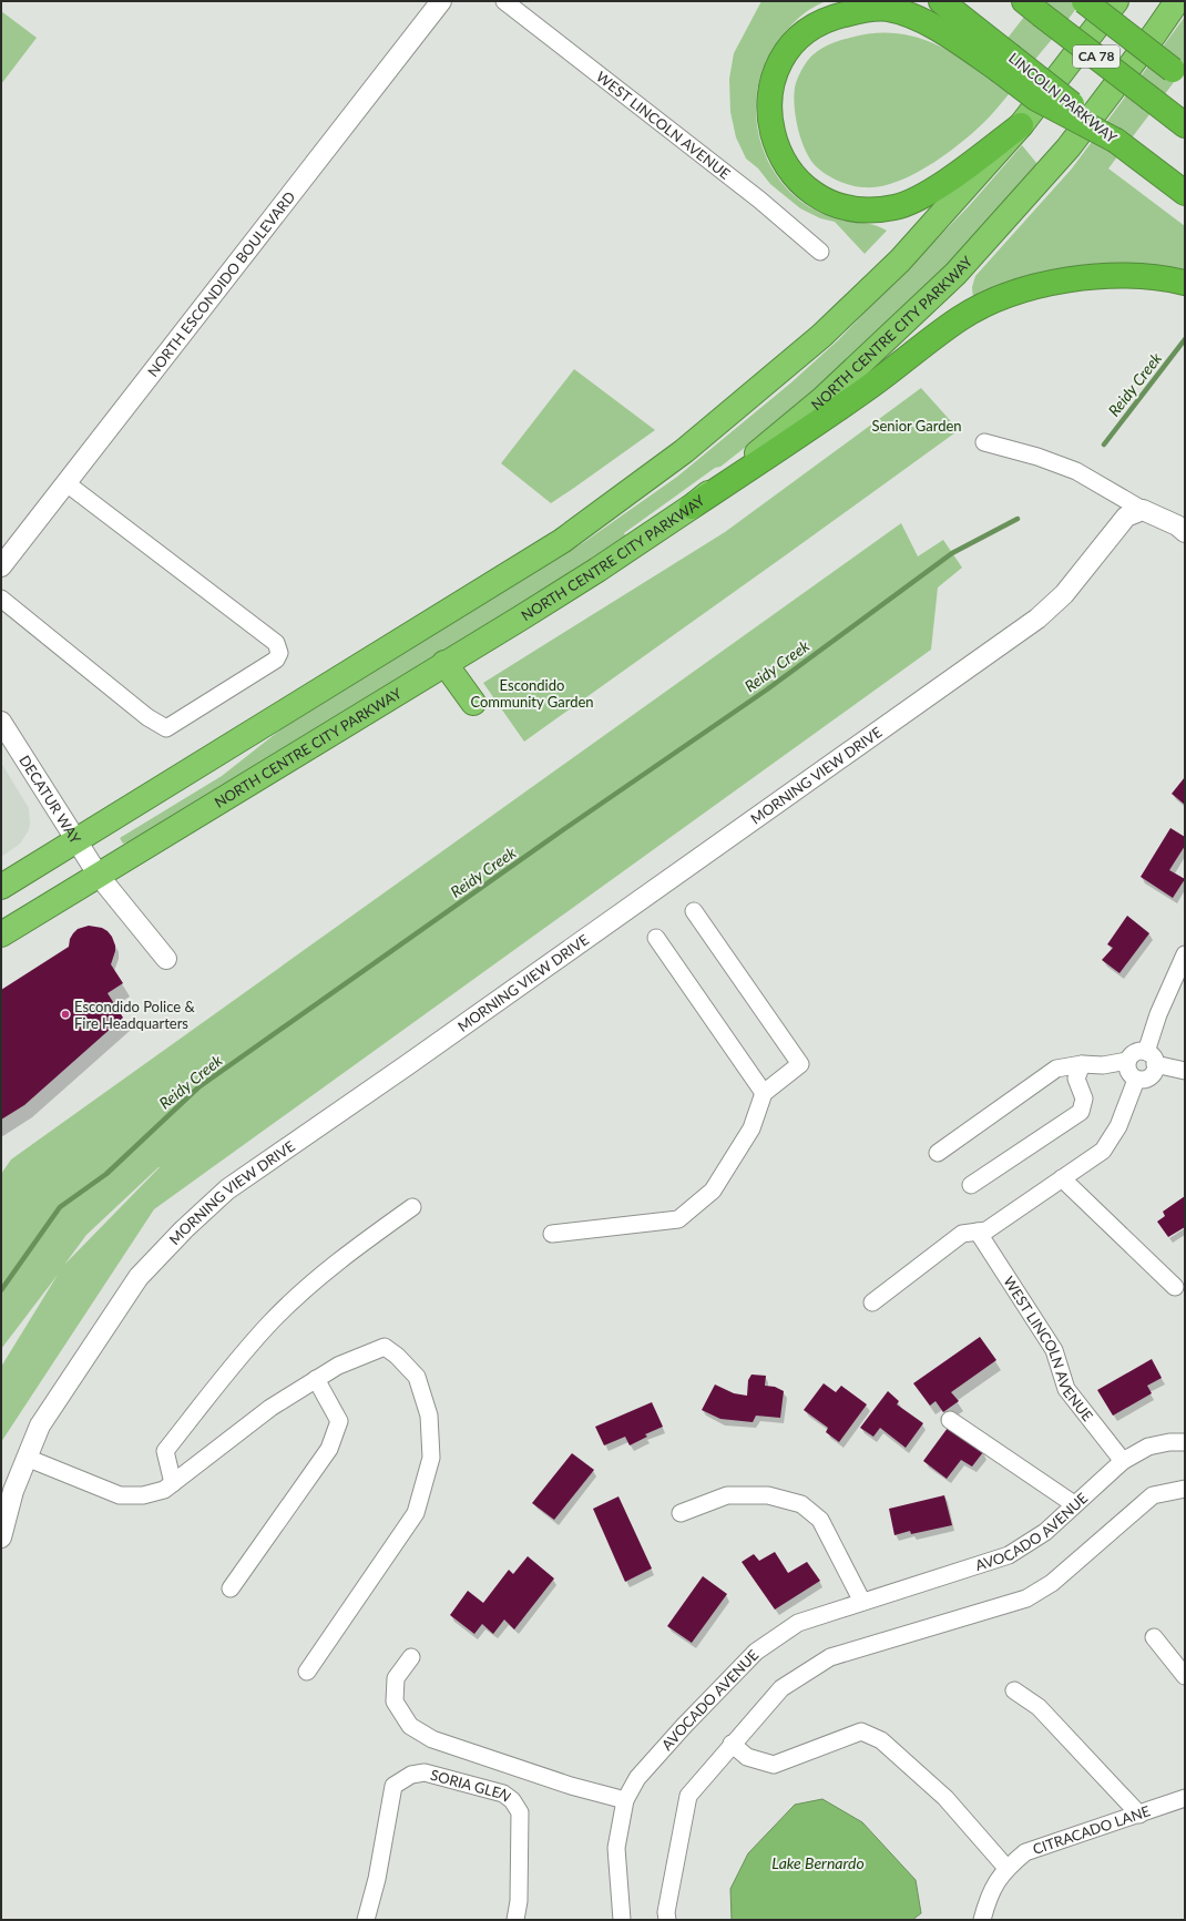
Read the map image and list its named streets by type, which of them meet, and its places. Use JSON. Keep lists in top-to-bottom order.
{
  "streets": {
    "highway": ["CA 78", "LINCOLN PARKWAY", "NORTH CENTRE CITY PARKWAY"],
    "street": [
      "WEST LINCOLN AVENUE",
      "NORTH ESCONDIDO BOULEVARD",
      "MORNING VIEW DRIVE",
      "DECATUR WAY",
      "AVOCADO AVENUE",
      "SORIA GLEN",
      "CITRACADO LANE"
    ]
  },
  "crossings": [
    ["WEST LINCOLN AVENUE", "AVOCADO AVENUE"],
    ["NORTH CENTRE CITY PARKWAY", "DECATUR WAY"]
  ],
  "water": ["Reidy Creek", "Lake Bernardo"],
  "parks": ["Senior Garden", "Escondido Community Garden"],
  "places": ["Escondido Police & Fire Headquarters"]
}
